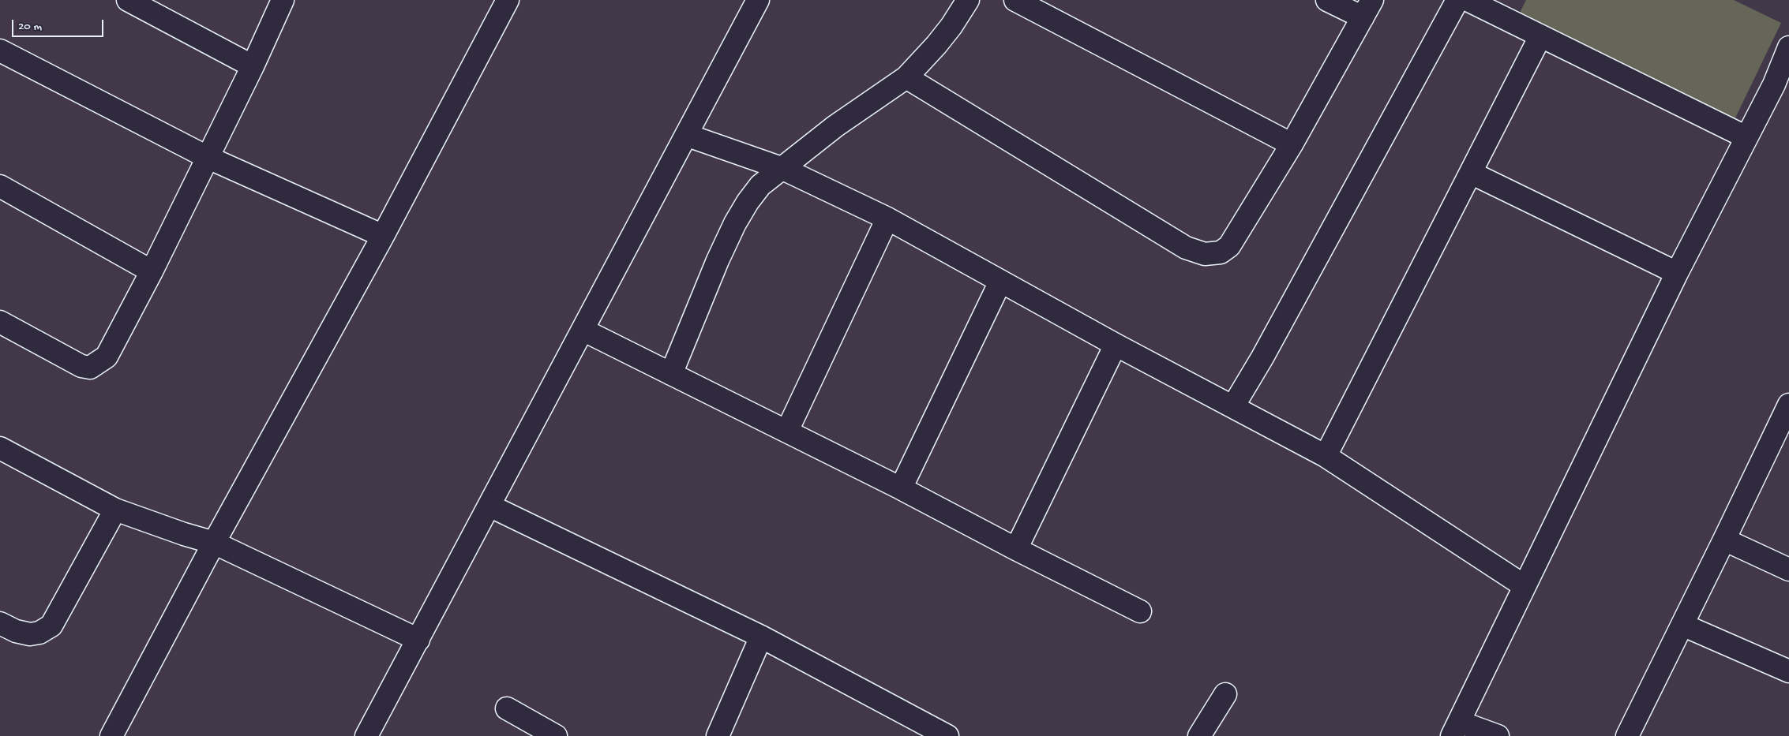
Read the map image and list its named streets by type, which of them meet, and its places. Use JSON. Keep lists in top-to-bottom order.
{
  "scale_bar": "20 m"
}
